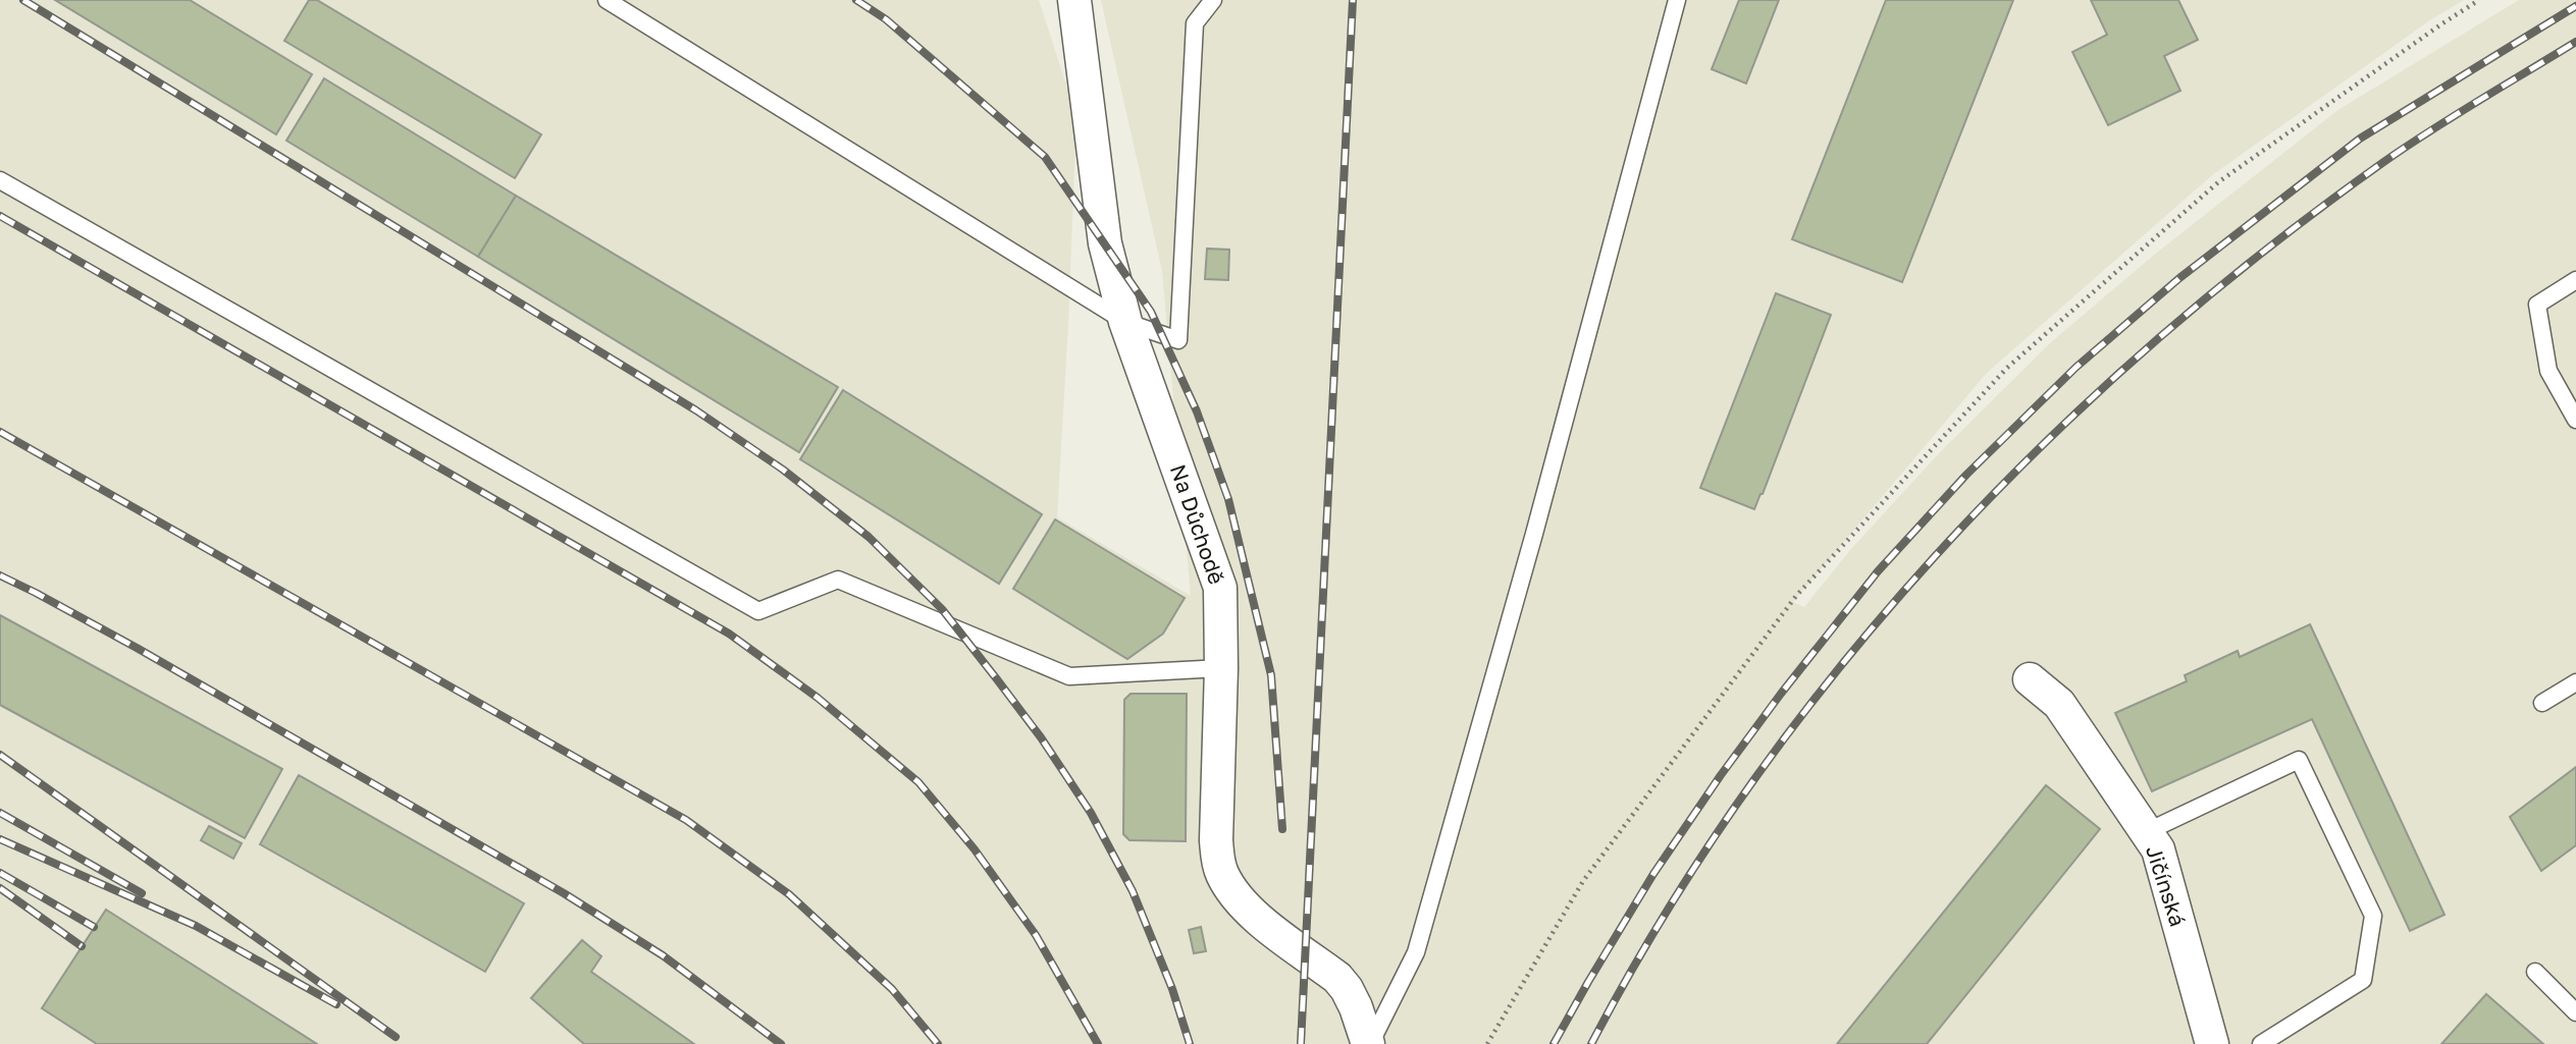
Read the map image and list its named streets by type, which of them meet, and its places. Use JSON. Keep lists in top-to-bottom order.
{
  "streets": {
    "street": ["Na Důchodě", "Jičínská"]
  }
}
